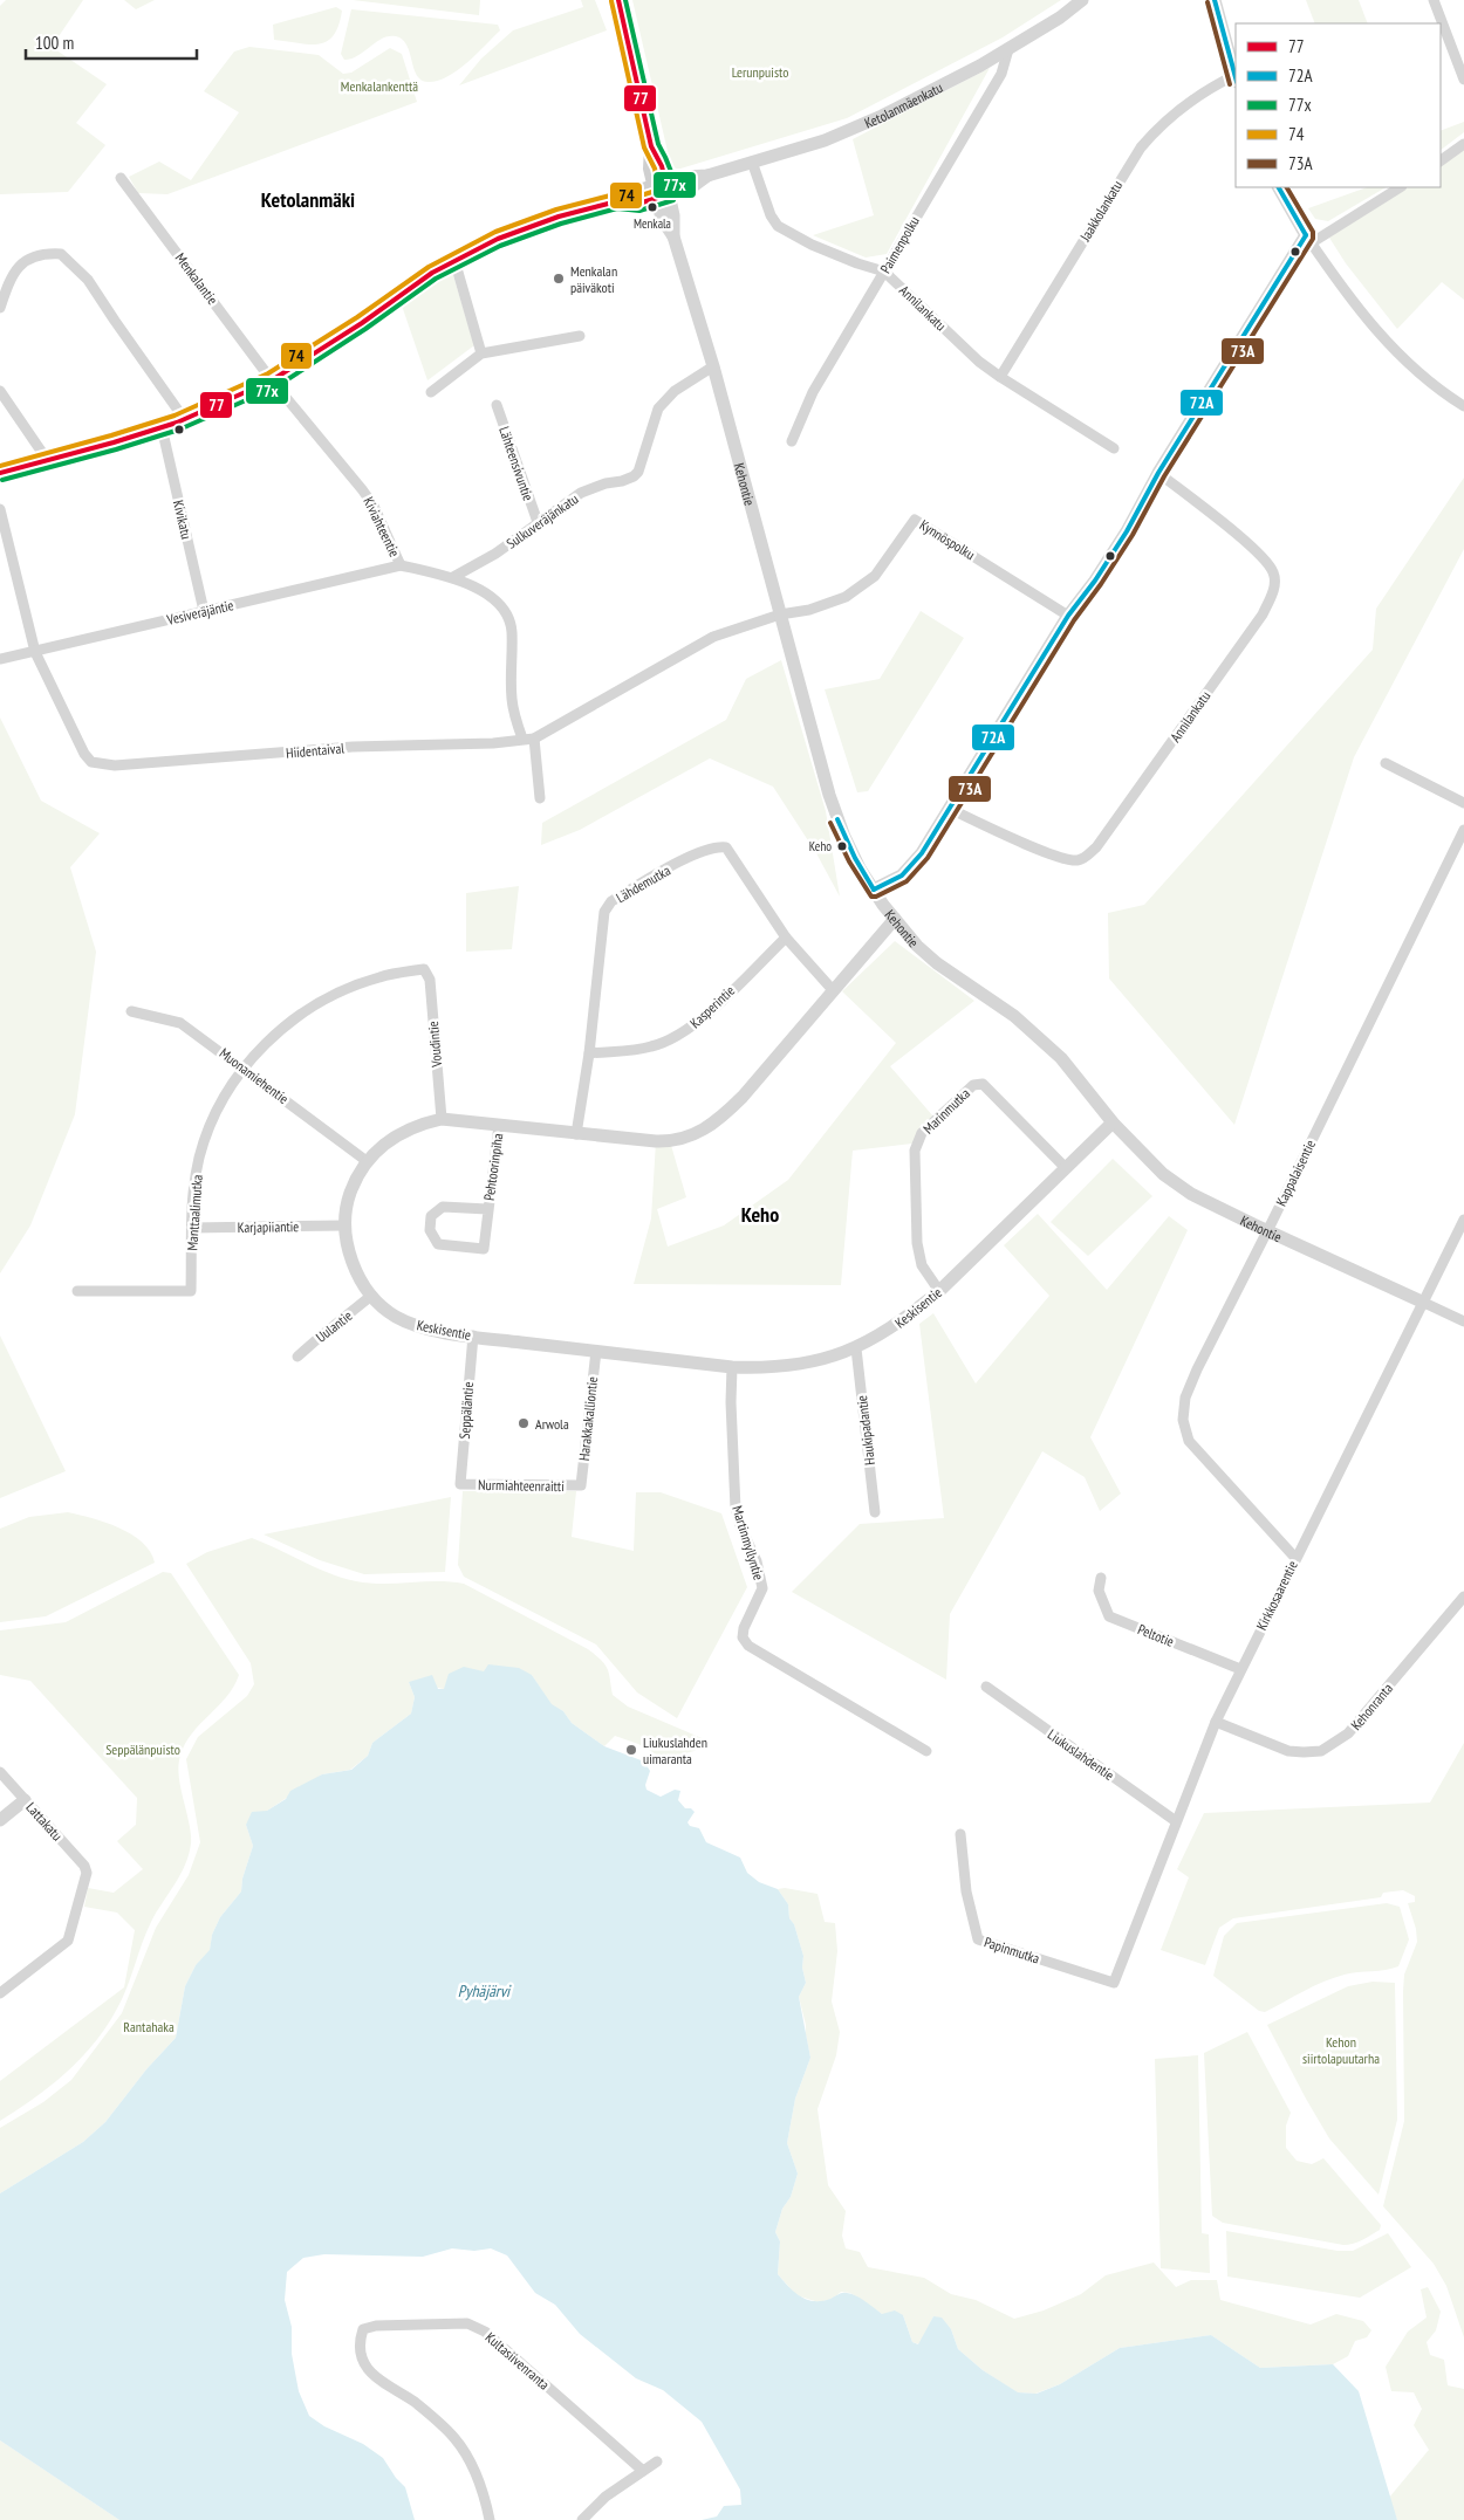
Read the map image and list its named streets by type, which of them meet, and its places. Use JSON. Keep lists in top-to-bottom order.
{
  "streets": {
    "main road": ["Ketolanmäenkatu", "Kehontie"],
    "street": [
      "Jaakkolankatu",
      "Paimenpolku",
      "Menkalantie",
      "Annilankatu",
      "Lähteensivuntie",
      "Kivikatu",
      "Sulkuveräjänkatu",
      "Kiviahteentie",
      "Kynnöspolku",
      "Vesiveräjäntie",
      "Hiidentaival",
      "Lähdemutka",
      "Kasperintie",
      "Voudintie",
      "Muonamiehentie",
      "Marinmutka",
      "Pehtoorinpiha",
      "Kappalaisentie",
      "Manttaalimutka",
      "Karjapiiantie",
      "Keskisentie",
      "Uulantie",
      "Seppäläntie",
      "Harakkakalliontie",
      "Haukipadantie",
      "Nurmiahteenraitti",
      "Martinmyllyntie",
      "Kirkkosaarentie",
      "Peltotie",
      "Kehonranta",
      "Liukuslahdentie",
      "Lattakatu",
      "Papinmutka",
      "Kultasiivenranta"
    ]
  },
  "crossings": [
    ["Ketolanmäenkatu", "Paimenpolku"],
    ["Ketolanmäenkatu", "Menkalantie"],
    ["Ketolanmäenkatu", "Annilankatu"],
    ["Ketolanmäenkatu", "Kehontie"],
    ["Ketolanmäenkatu", "Kivikatu"],
    ["Ketolanmäenkatu", "Kiviahteentie"],
    ["Jaakkolankatu", "Annilankatu"],
    ["Paimenpolku", "Annilankatu"],
    ["Menkalantie", "Kiviahteentie"],
    ["Lähteensivuntie", "Sulkuveräjänkatu"],
    ["Kehontie", "Sulkuveräjänkatu"],
    ["Kehontie", "Kynnöspolku"],
    ["Kehontie", "Kappalaisentie"],
    ["Kehontie", "Keskisentie"],
    ["Kehontie", "Kirkkosaarentie"],
    ["Kivikatu", "Vesiveräjäntie"],
    ["Sulkuveräjänkatu", "Kiviahteentie"],
    ["Kiviahteentie", "Vesiveräjäntie"],
    ["Kiviahteentie", "Hiidentaival"],
    ["Vesiveräjäntie", "Hiidentaival"],
    ["Lähdemutka", "Kasperintie"],
    ["Lähdemutka", "Keskisentie"],
    ["Voudintie", "Manttaalimutka"],
    ["Voudintie", "Keskisentie"],
    ["Muonamiehentie", "Manttaalimutka"],
    ["Muonamiehentie", "Keskisentie"],
    ["Marinmutka", "Keskisentie"],
    ["Pehtoorinpiha", "Keskisentie"],
    ["Kappalaisentie", "Kirkkosaarentie"],
    ["Manttaalimutka", "Karjapiiantie"],
    ["Karjapiiantie", "Keskisentie"],
    ["Keskisentie", "Uulantie"],
    ["Keskisentie", "Seppäläntie"],
    ["Keskisentie", "Harakkakalliontie"],
    ["Keskisentie", "Haukipadantie"],
    ["Keskisentie", "Martinmyllyntie"],
    ["Seppäläntie", "Nurmiahteenraitti"],
    ["Harakkakalliontie", "Nurmiahteenraitti"],
    ["Kirkkosaarentie", "Peltotie"],
    ["Kirkkosaarentie", "Kehonranta"],
    ["Kirkkosaarentie", "Liukuslahdentie"],
    ["Kirkkosaarentie", "Papinmutka"]
  ],
  "districts": ["Ketolanmäki", "Keho"],
  "water": ["Pyhäjärvi"],
  "parks": [
    "Lerunpuisto",
    "Menkalankenttä",
    "Seppälänpuisto",
    "Rantahaka",
    "Kehon siirtolapuutarha"
  ],
  "places": [
    "Menkala",
    "Menkalan päiväkoti",
    "Keho",
    "Arwola",
    "Liukuslahden uimaranta"
  ],
  "lines": [
    "transit line 77",
    "transit line 72A",
    "transit line 77x",
    "transit line 74",
    "transit line 73A"
  ],
  "legend": [
    "77",
    "72A",
    "77x",
    "74",
    "73A"
  ],
  "scale_bar": "100 m"
}
